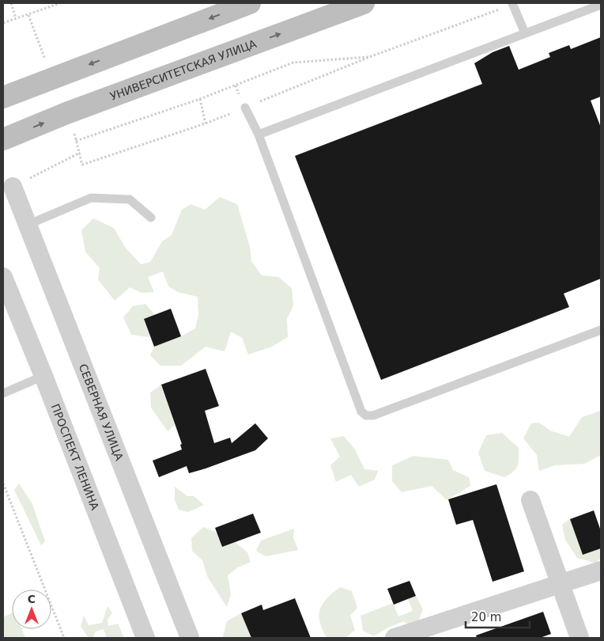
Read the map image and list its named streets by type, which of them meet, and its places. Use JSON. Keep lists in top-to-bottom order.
{
  "streets": {
    "main road": ["УНИВЕРСИТЕТСКАЯ УЛИЦА"],
    "street": ["СЕВЕРНАЯ УЛИЦА", "ПРОСПЕКТ ЛЕНИНА"]
  },
  "scale_bar": "20 m",
  "north": "top"
}
